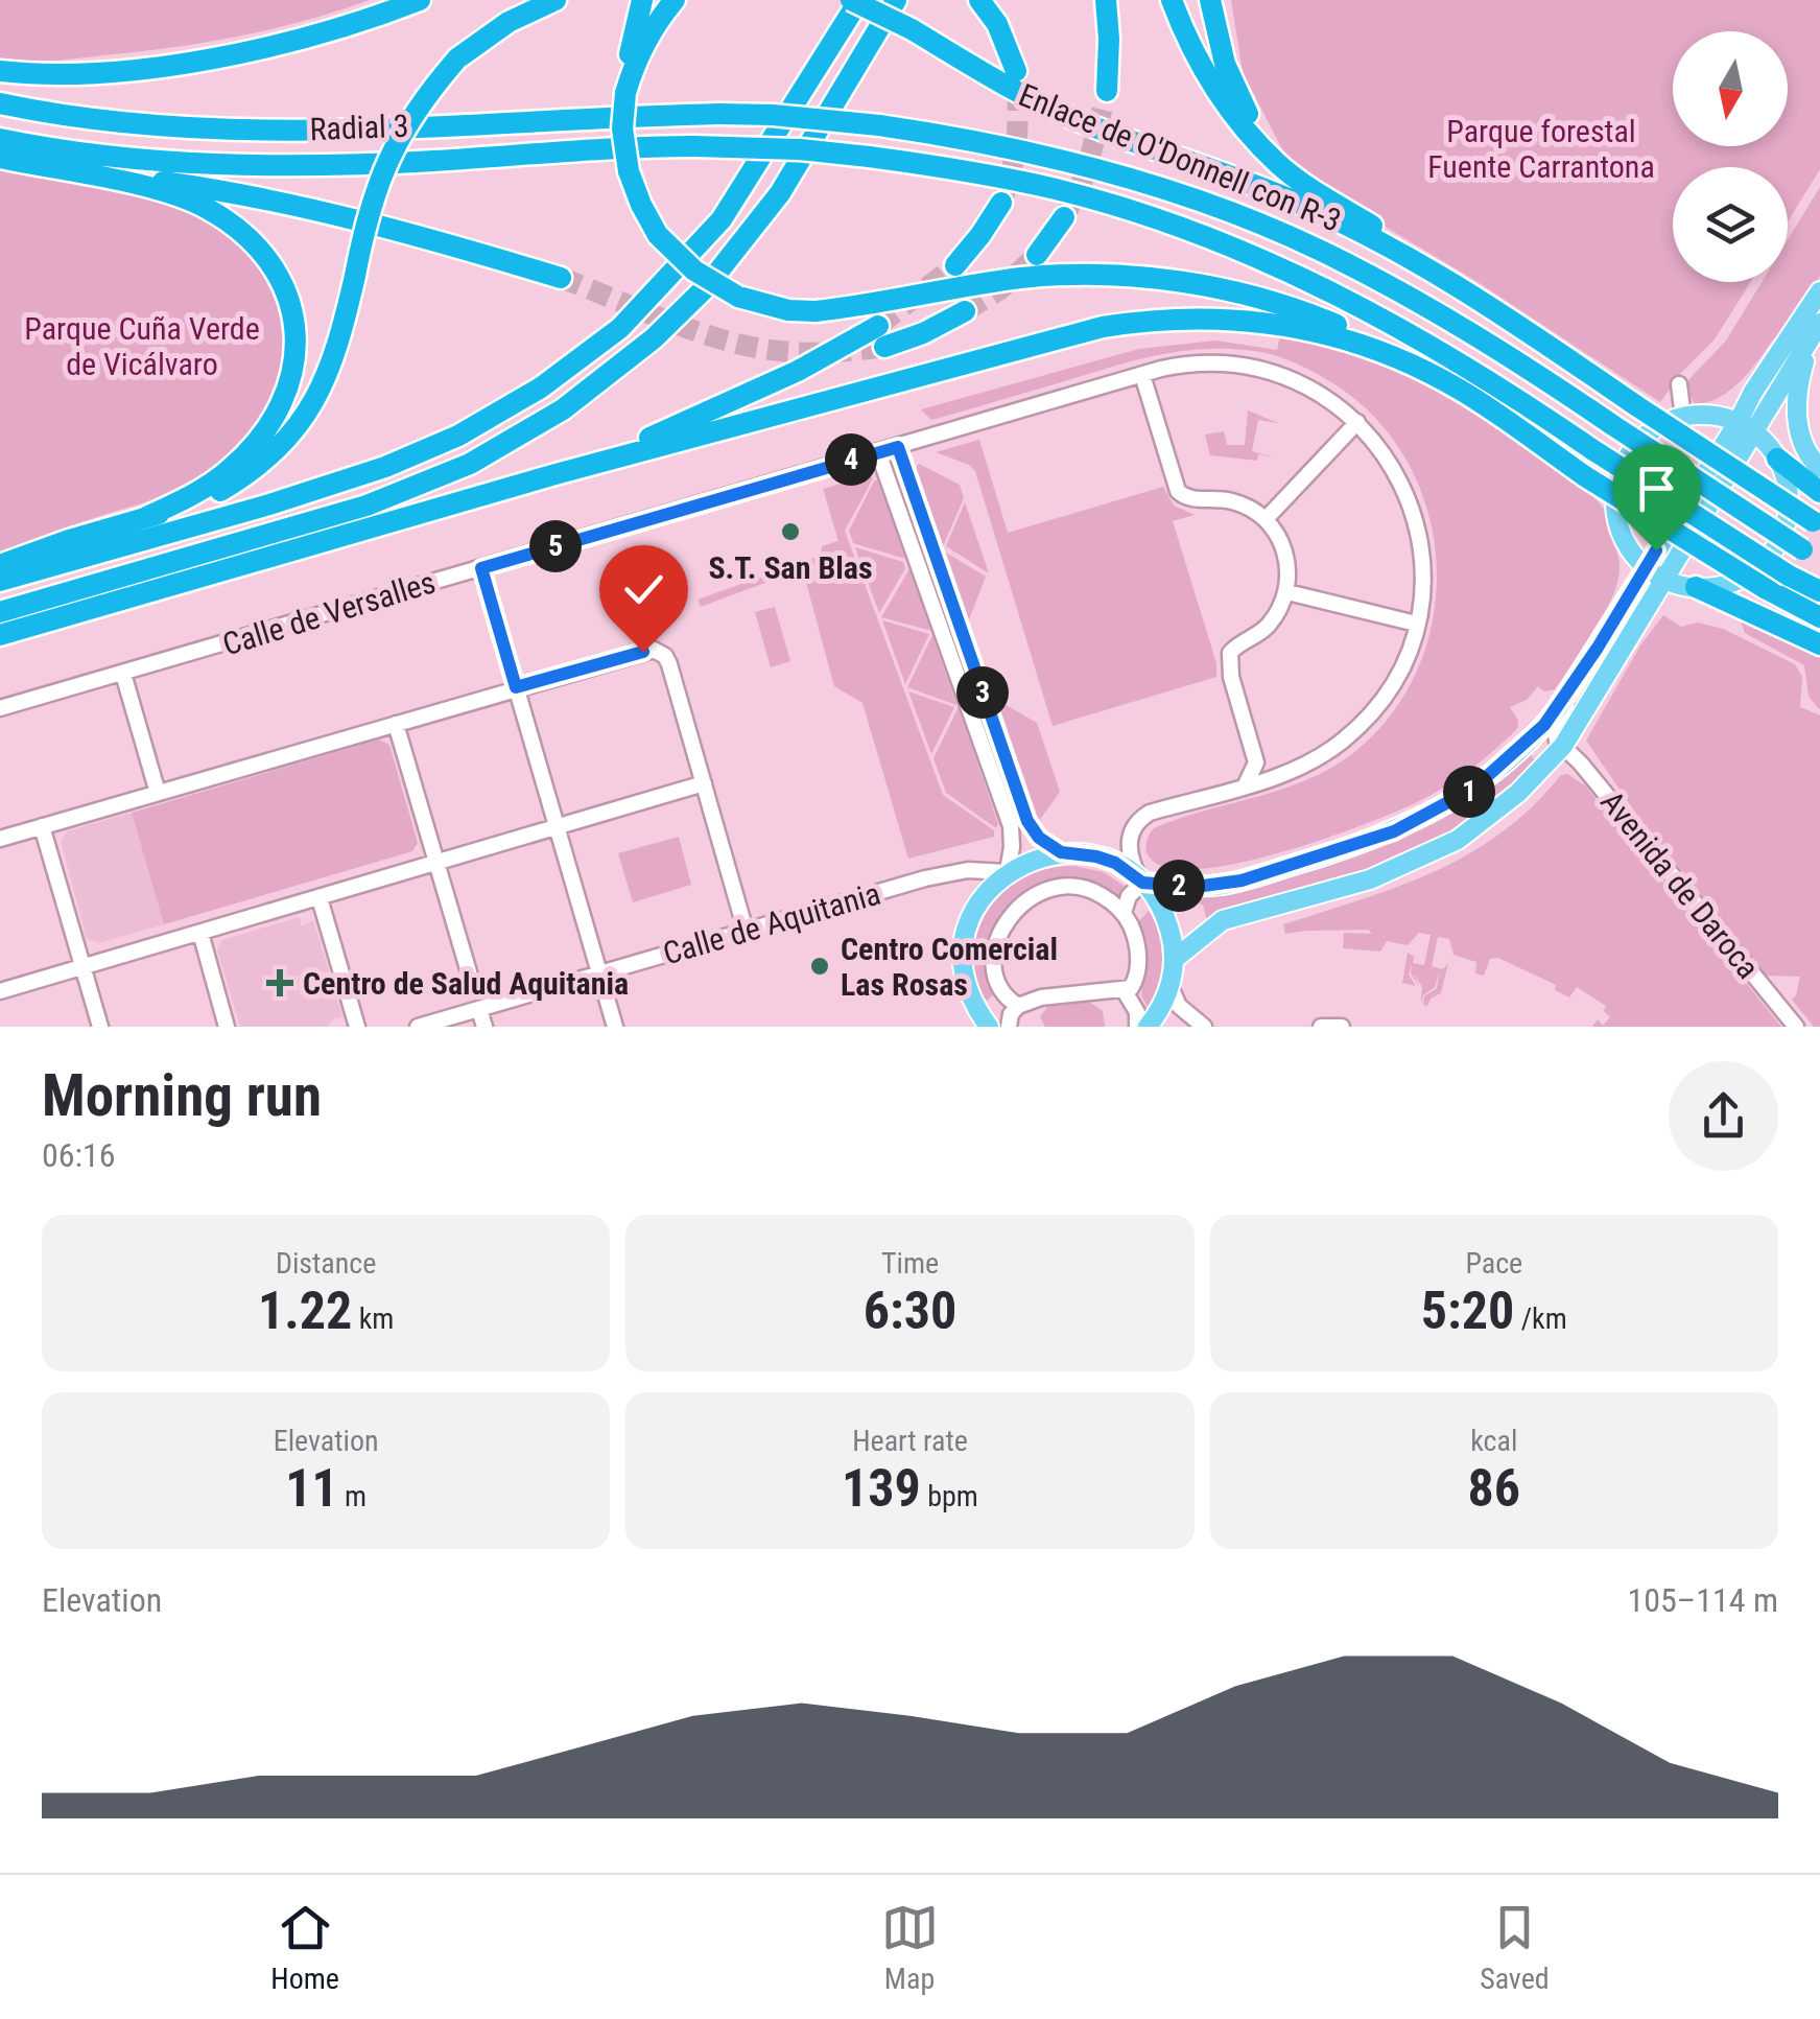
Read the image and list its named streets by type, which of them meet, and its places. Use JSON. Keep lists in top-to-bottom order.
{
  "streets": {
    "highway": ["Radial 3", "Enlace de O'Donnell con R-3"],
    "street": ["Calle de Versalles", "Avenida de Daroca", "Calle de Aquitania"]
  },
  "parks": ["Parque forestal Fuente Carrantona", "Parque Cuña Verde de Vicálvaro"],
  "places": {
    "other": ["S.T. San Blas", "Centro Comercial Las Rosas"],
    "health": ["Centro de Salud Aquitania"]
  },
  "north": "bottom",
  "page": {
    "pins": [
      "4",
      "5",
      "3",
      "1",
      "2"
    ],
    "heading": ["Morning run", "06:16"],
    "stats": [
      ["Distance", "1.22 km"],
      ["Time", "6:30"],
      ["Pace", "5:20 /km"],
      ["Elevation", "11 m"],
      ["Heart rate", "139 bpm"],
      ["kcal", "86"]
    ],
    "chart": ["Elevation", "105–114 m"],
    "tabs": ["Home", "Map", "Saved"]
  }
}
